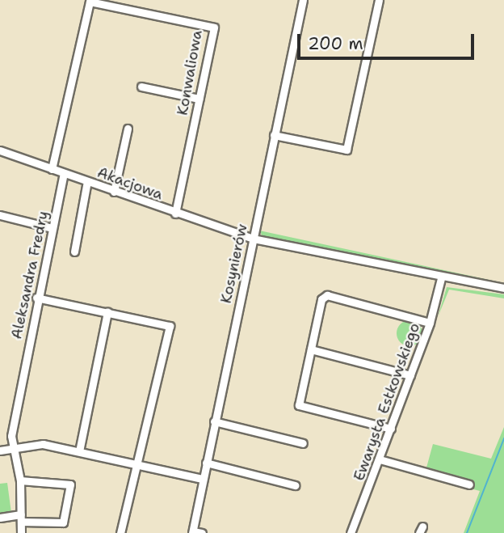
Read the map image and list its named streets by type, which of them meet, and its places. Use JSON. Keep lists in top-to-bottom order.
{
  "streets": {
    "street": [
      "Konwaliowa",
      "Akacjowa",
      "Kosynierów",
      "Aleksandra Fredry",
      "Ewarysta Estkowskiego"
    ]
  },
  "crossings": [
    ["Konwaliowa", "Akacjowa"],
    ["Akacjowa", "Kosynierów"],
    ["Akacjowa", "Aleksandra Fredry"],
    ["Akacjowa", "Ewarysta Estkowskiego"]
  ],
  "scale_bar": "200 m"
}
